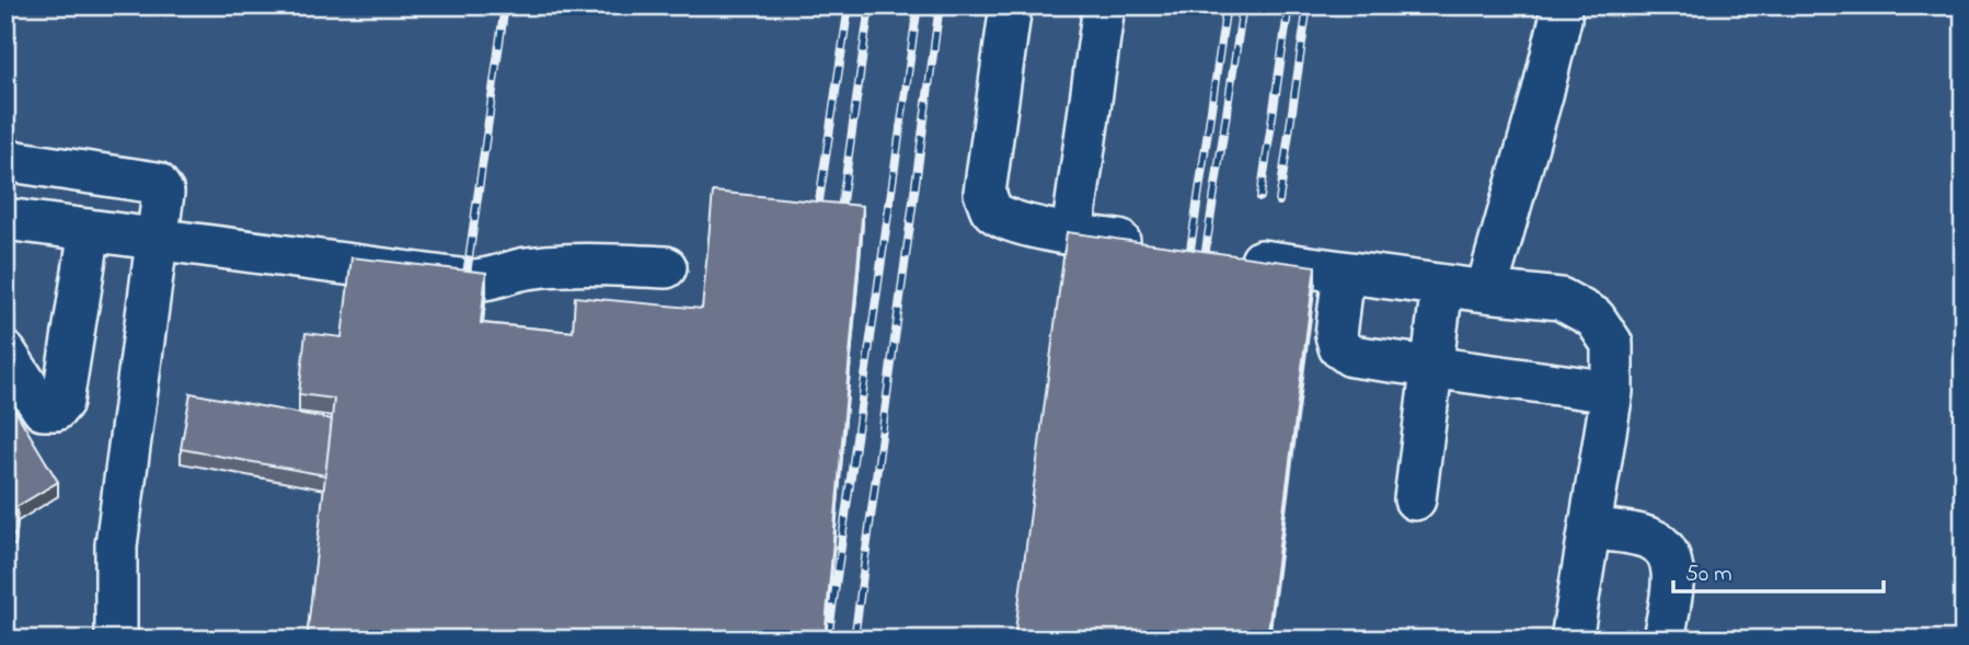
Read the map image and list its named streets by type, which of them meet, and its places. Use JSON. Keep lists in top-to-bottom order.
{
  "scale_bar": "50 m"
}
